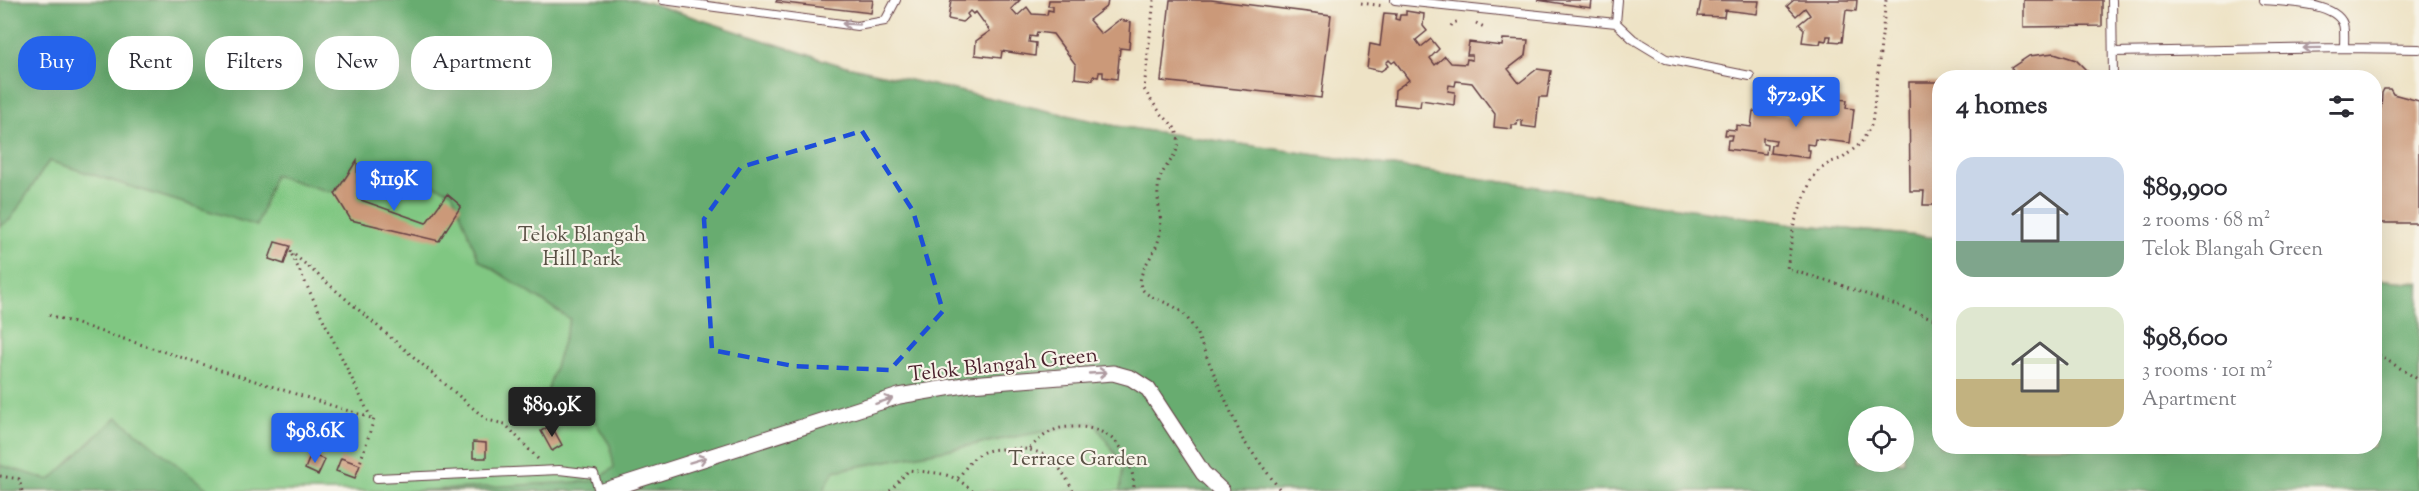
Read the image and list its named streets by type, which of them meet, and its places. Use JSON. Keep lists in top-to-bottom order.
{
  "streets": {
    "street": ["Telok Blangah Green"]
  },
  "one_way": ["Telok Blangah Green"],
  "parks": ["Telok Blangah Hill Park", "Terrace Garden"],
  "page": {
    "chip": [
      "Buy",
      "Rent",
      "Filters",
      "New",
      "Apartment"
    ],
    "heading": "4 homes",
    "price": [
      "$72.9K",
      "$119K",
      "$89.9K",
      "$98.6K"
    ],
    "list": [
      {
        "name": "$89,900",
        "note": "2 rooms · 68 m² · Telok Blangah Green"
      },
      {
        "name": "$98,600",
        "note": "3 rooms · 101 m² · Apartment"
      }
    ]
  }
}
